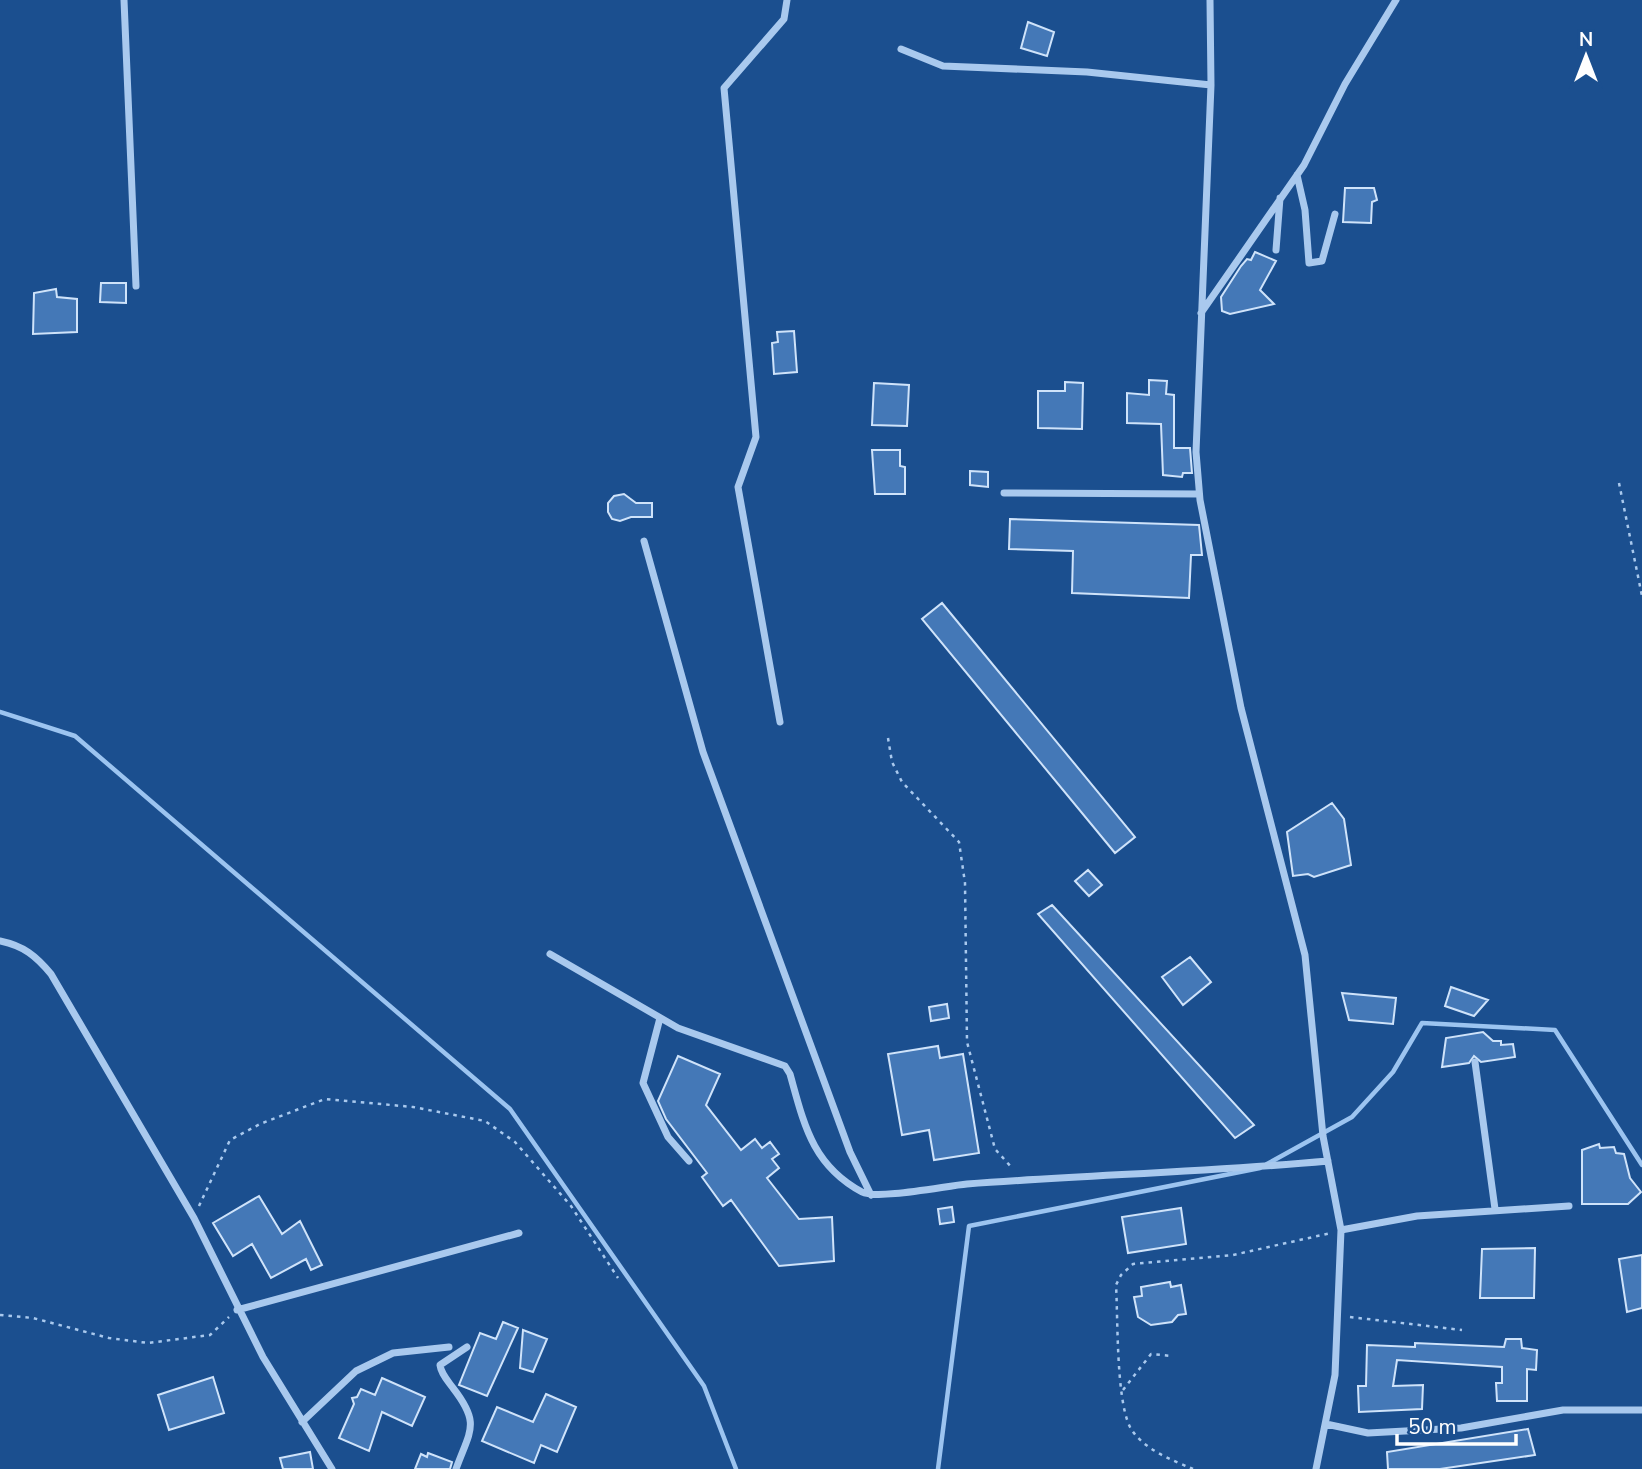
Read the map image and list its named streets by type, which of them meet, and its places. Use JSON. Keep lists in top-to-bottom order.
{
  "scale_bar": "50 m",
  "north": "top"
}
